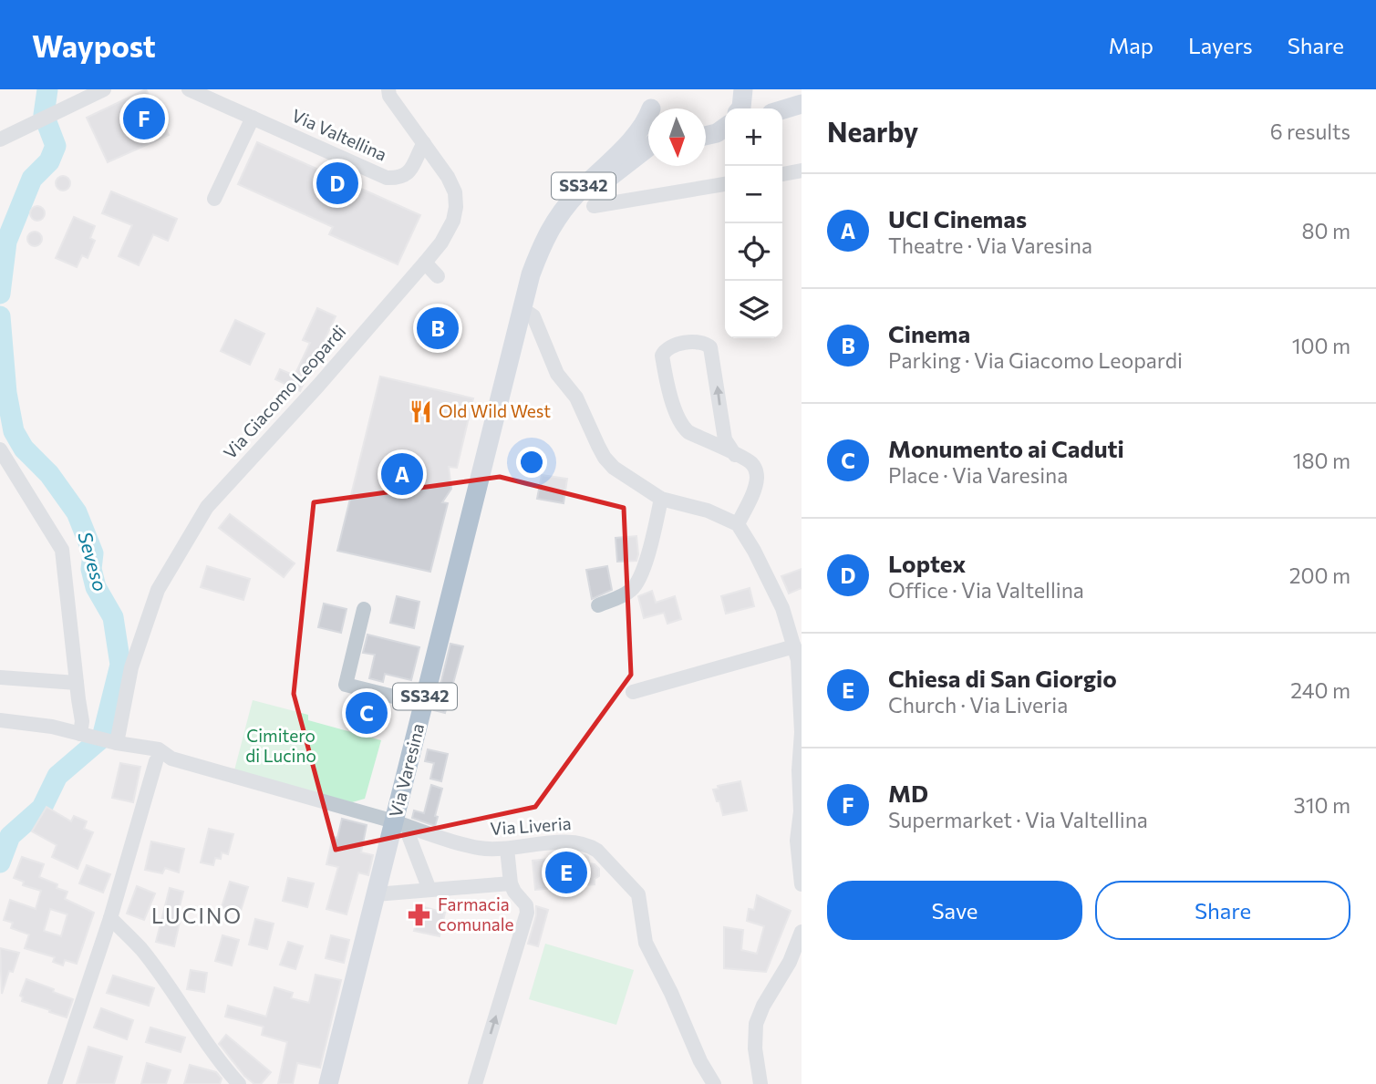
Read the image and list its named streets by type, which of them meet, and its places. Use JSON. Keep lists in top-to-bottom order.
{
  "streets": {
    "main road": ["SS342", "Via Varesina"],
    "street": ["Via Valtellina", "Via Giacomo Leopardi", "Via Liveria"]
  },
  "crossings": [
    ["Via Valtellina", "Via Giacomo Leopardi"],
    ["SS342", "Via Varesina"],
    ["Via Giacomo Leopardi", "Via Liveria"],
    ["Via Varesina", "Via Liveria"]
  ],
  "districts": ["LUCINO"],
  "water": ["Seveso"],
  "parks": ["Cimitero di Lucino"],
  "places": {
    "restaurant": ["Old Wild West"],
    "pharmacy": ["Farmacia comunale"]
  },
  "north": "bottom",
  "page": {
    "header": "Waypost",
    "nav": ["Map", "Layers", "Share"],
    "heading": ["Nearby", "6 results"],
    "pins": [
      "F",
      "D",
      "B",
      "A",
      "C",
      "E"
    ],
    "map_buttons": ["+", "−"],
    "list": [
      {
        "mark": "A",
        "name": "UCI Cinemas",
        "note": "Theatre · Via Varesina",
        "value": "80 m"
      },
      {
        "mark": "B",
        "name": "Cinema",
        "note": "Parking · Via Giacomo Leopardi",
        "value": "100 m"
      },
      {
        "mark": "C",
        "name": "Monumento ai Caduti",
        "note": "Place · Via Varesina",
        "value": "180 m"
      },
      {
        "mark": "D",
        "name": "Loptex",
        "note": "Office · Via Valtellina",
        "value": "200 m"
      },
      {
        "mark": "E",
        "name": "Chiesa di San Giorgio",
        "note": "Church · Via Liveria",
        "value": "240 m"
      },
      {
        "mark": "F",
        "name": "MD",
        "note": "Supermarket · Via Valtellina",
        "value": "310 m"
      }
    ],
    "buttons": ["Save", "Share"]
  }
}
